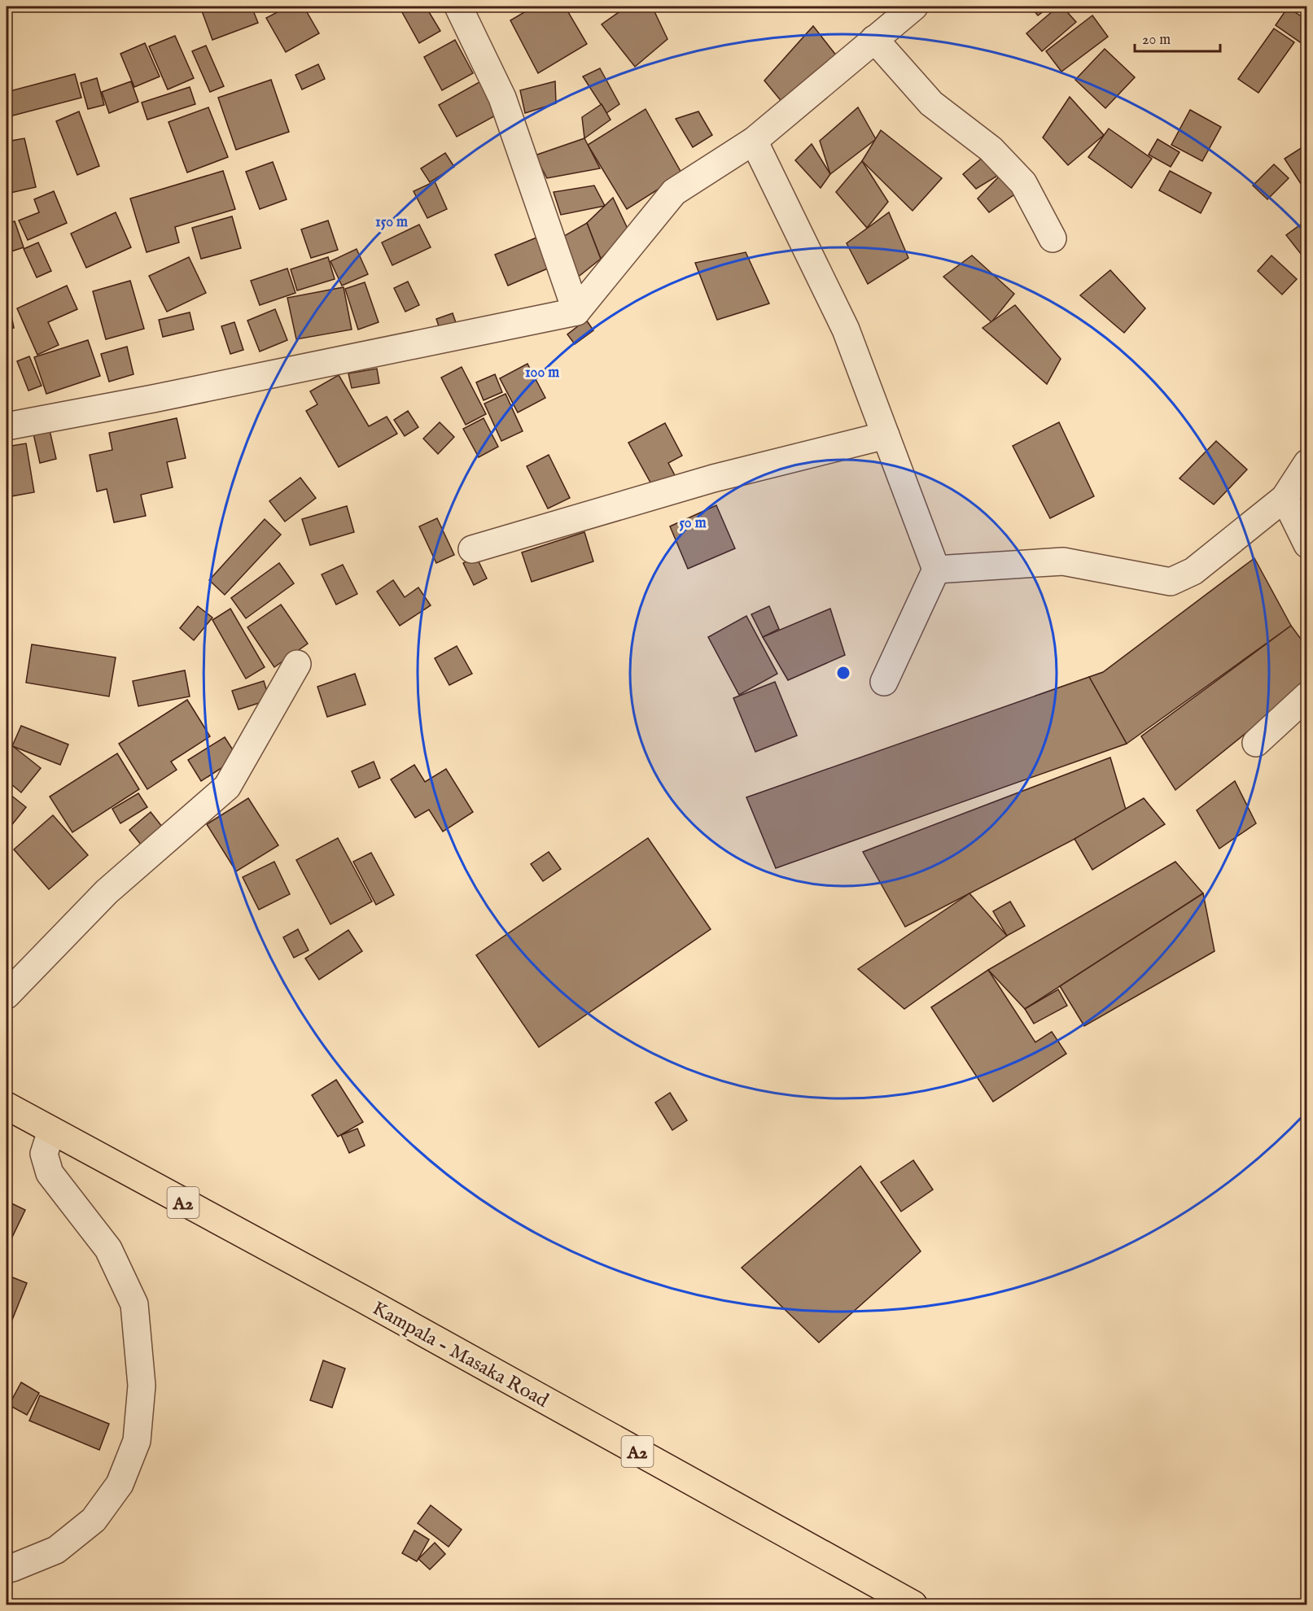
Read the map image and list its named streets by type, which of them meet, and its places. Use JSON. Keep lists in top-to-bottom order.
{
  "streets": {
    "main road": ["A2", "Kampala - Masaka Road"]
  },
  "scale_bar": "20 m",
  "rings": ["150 m", "100 m", "50 m"]
}
